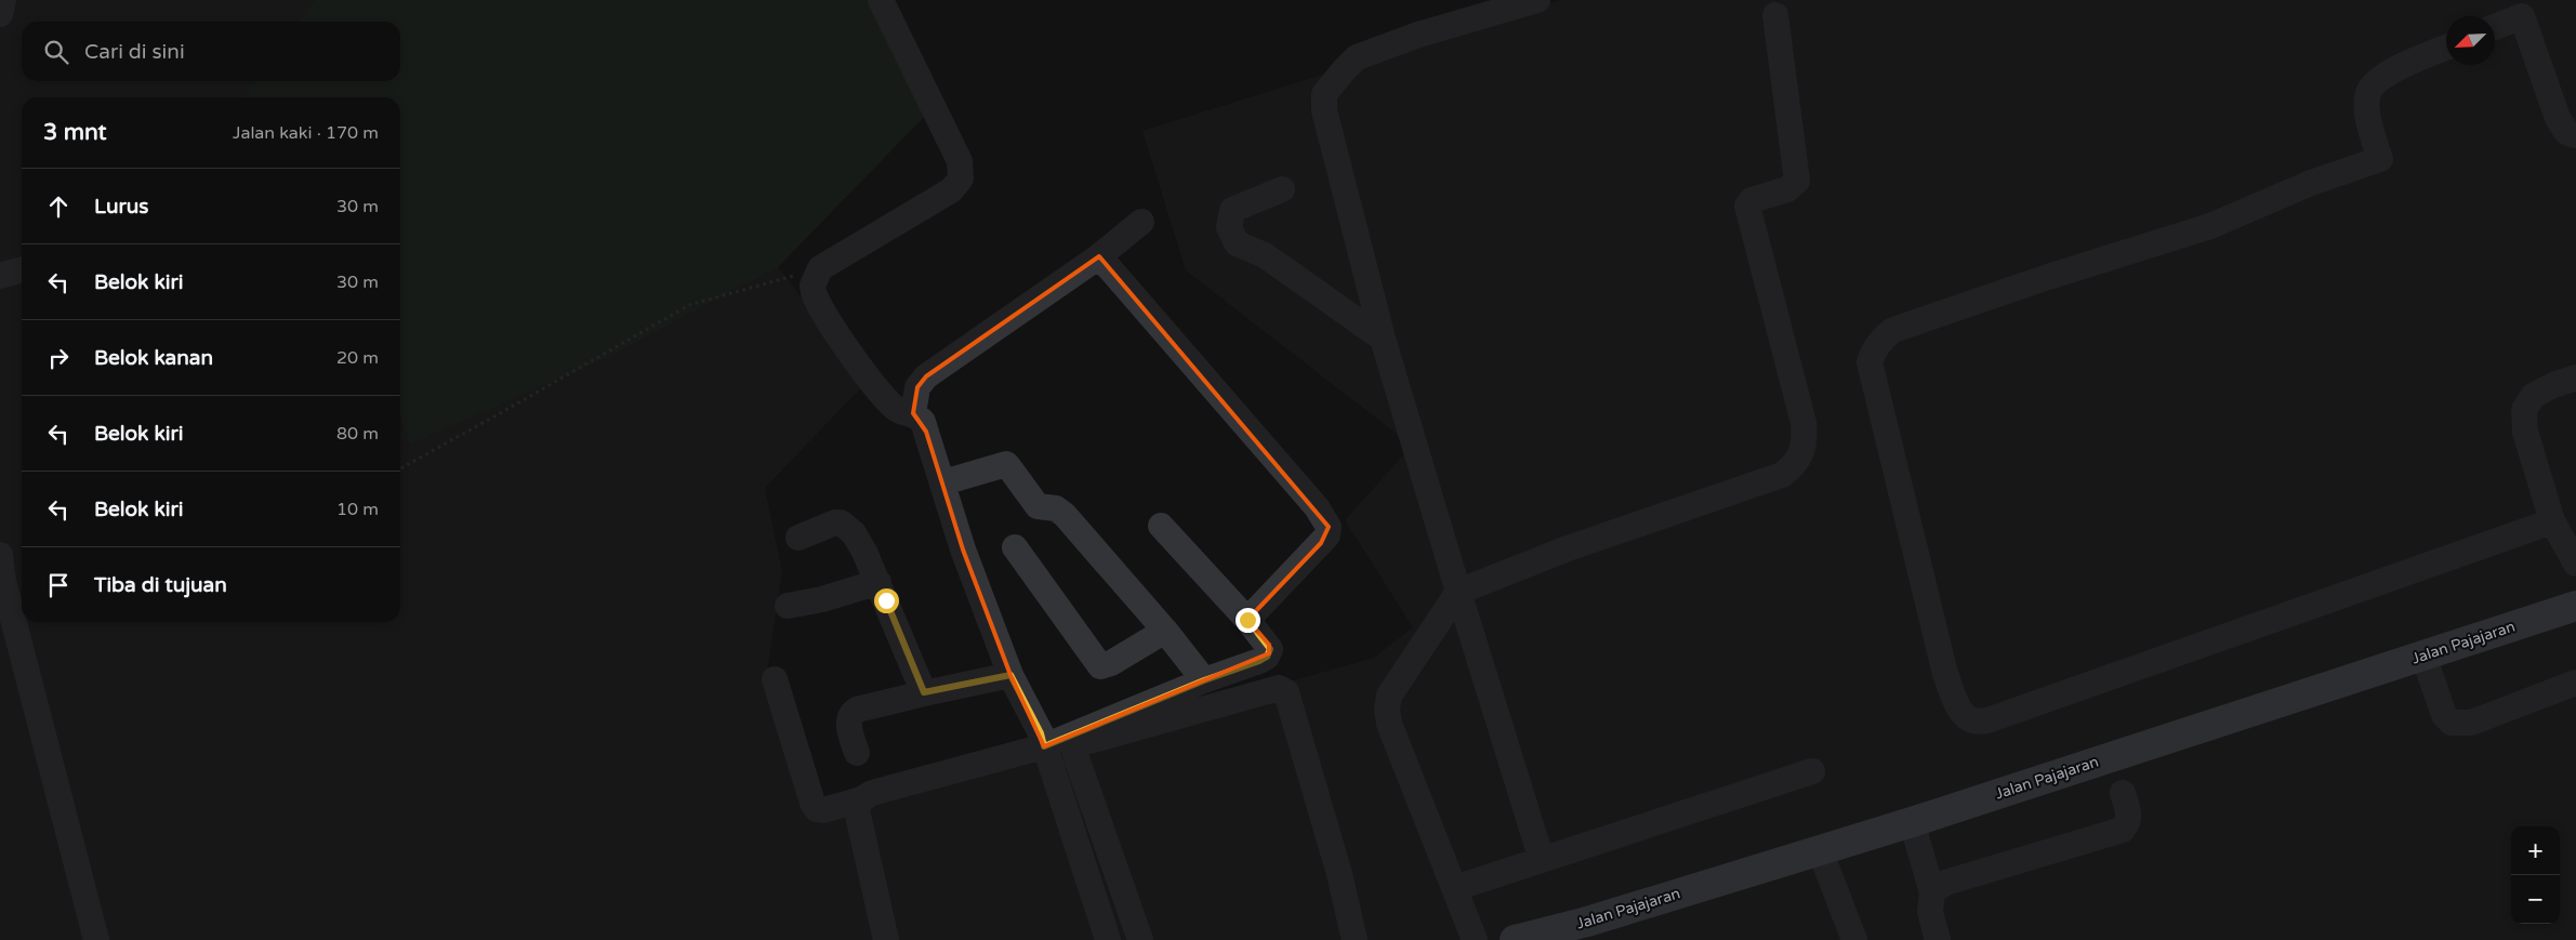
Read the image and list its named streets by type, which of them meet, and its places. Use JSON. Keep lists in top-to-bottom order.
{
  "streets": {
    "main road": ["Jalan Pajajaran"]
  },
  "north": "bottom left",
  "page": {
    "search": "Cari di sini",
    "heading": ["3 mnt", "Jalan kaki · 170 m"],
    "list": [
      ["Lurus", "30 m"],
      ["Belok kiri", "30 m"],
      ["Belok kanan", "20 m"],
      ["Belok kiri", "80 m"],
      ["Belok kiri", "10 m"],
      "Tiba di tujuan"
    ],
    "map_buttons": ["+", "−"]
  }
}
